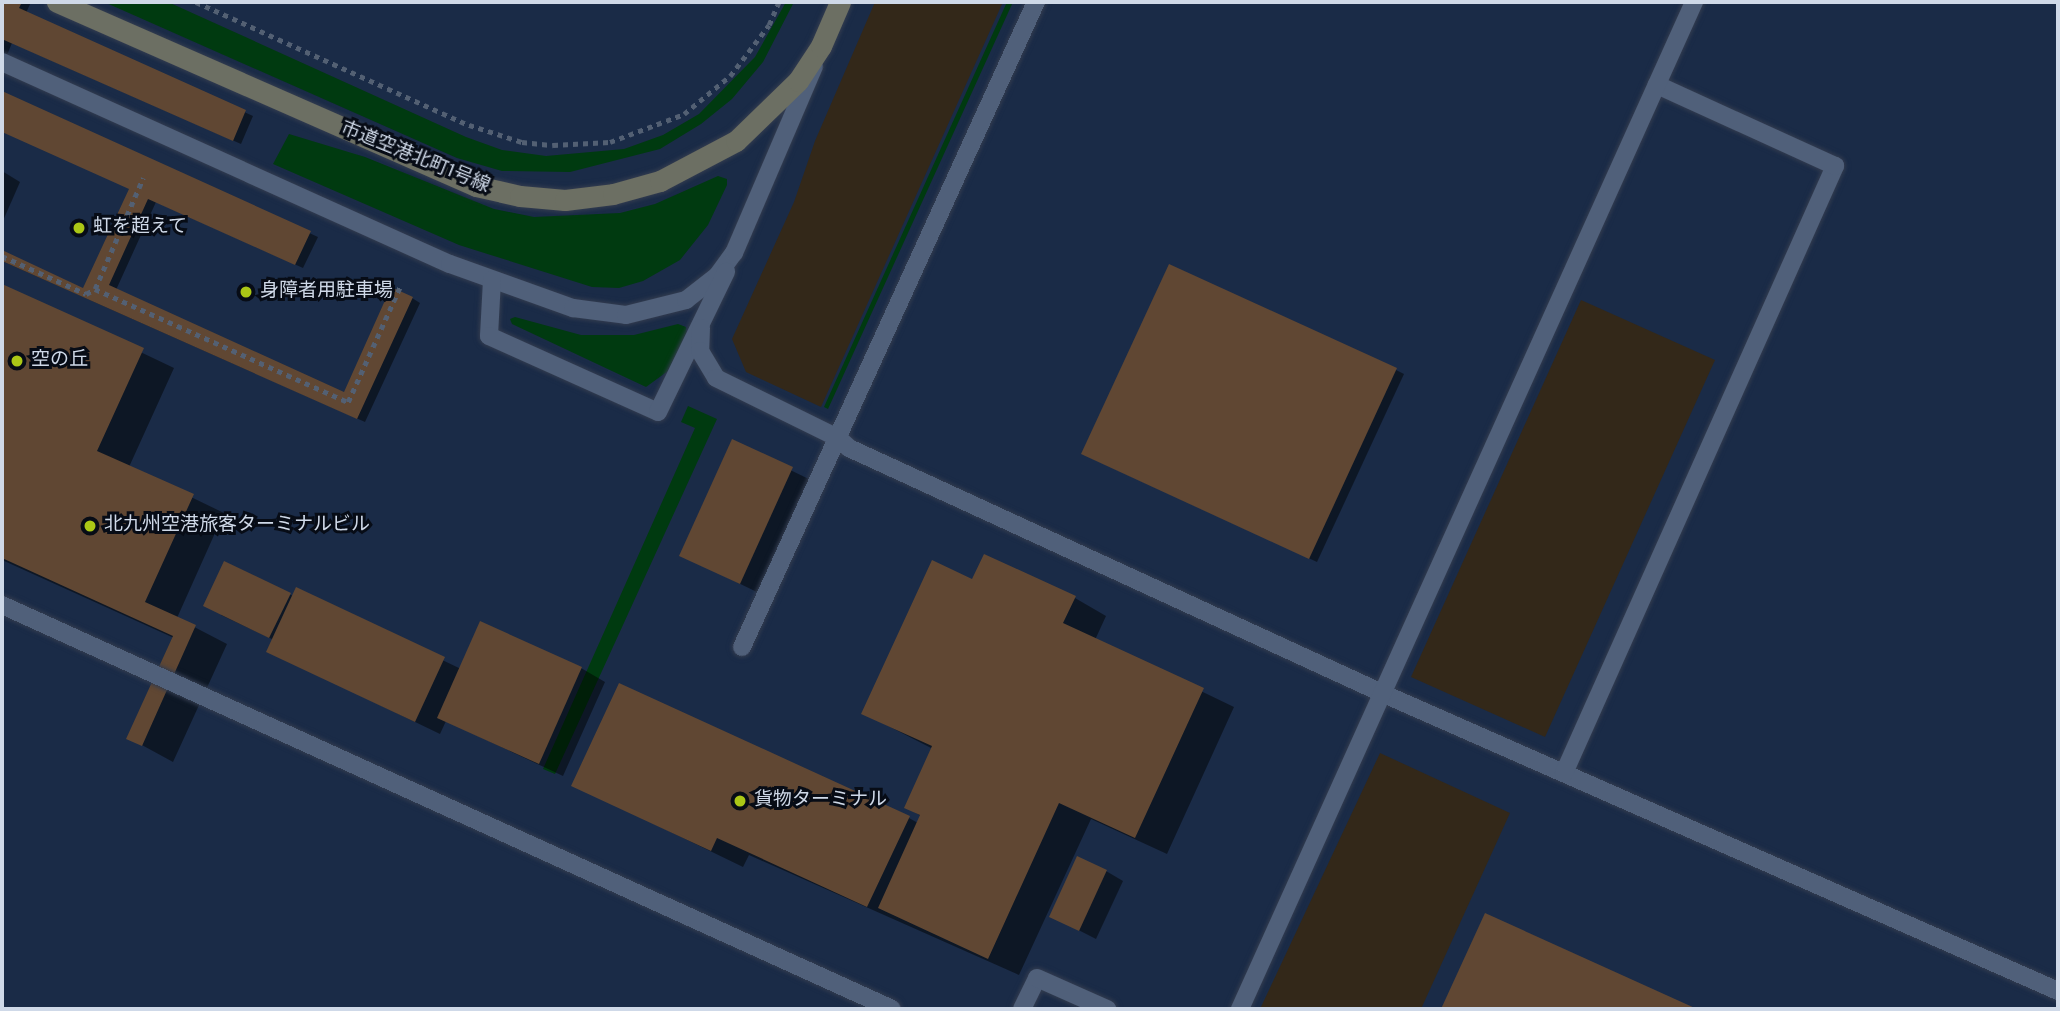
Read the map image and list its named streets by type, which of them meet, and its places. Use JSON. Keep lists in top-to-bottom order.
{
  "streets": {
    "street": ["市道空港北町1号線"]
  },
  "places": [
    "虹を超えて",
    "身障者用駐車場",
    "空の丘",
    "北九州空港旅客ターミナルビル",
    "貨物ターミナル"
  ]
}
